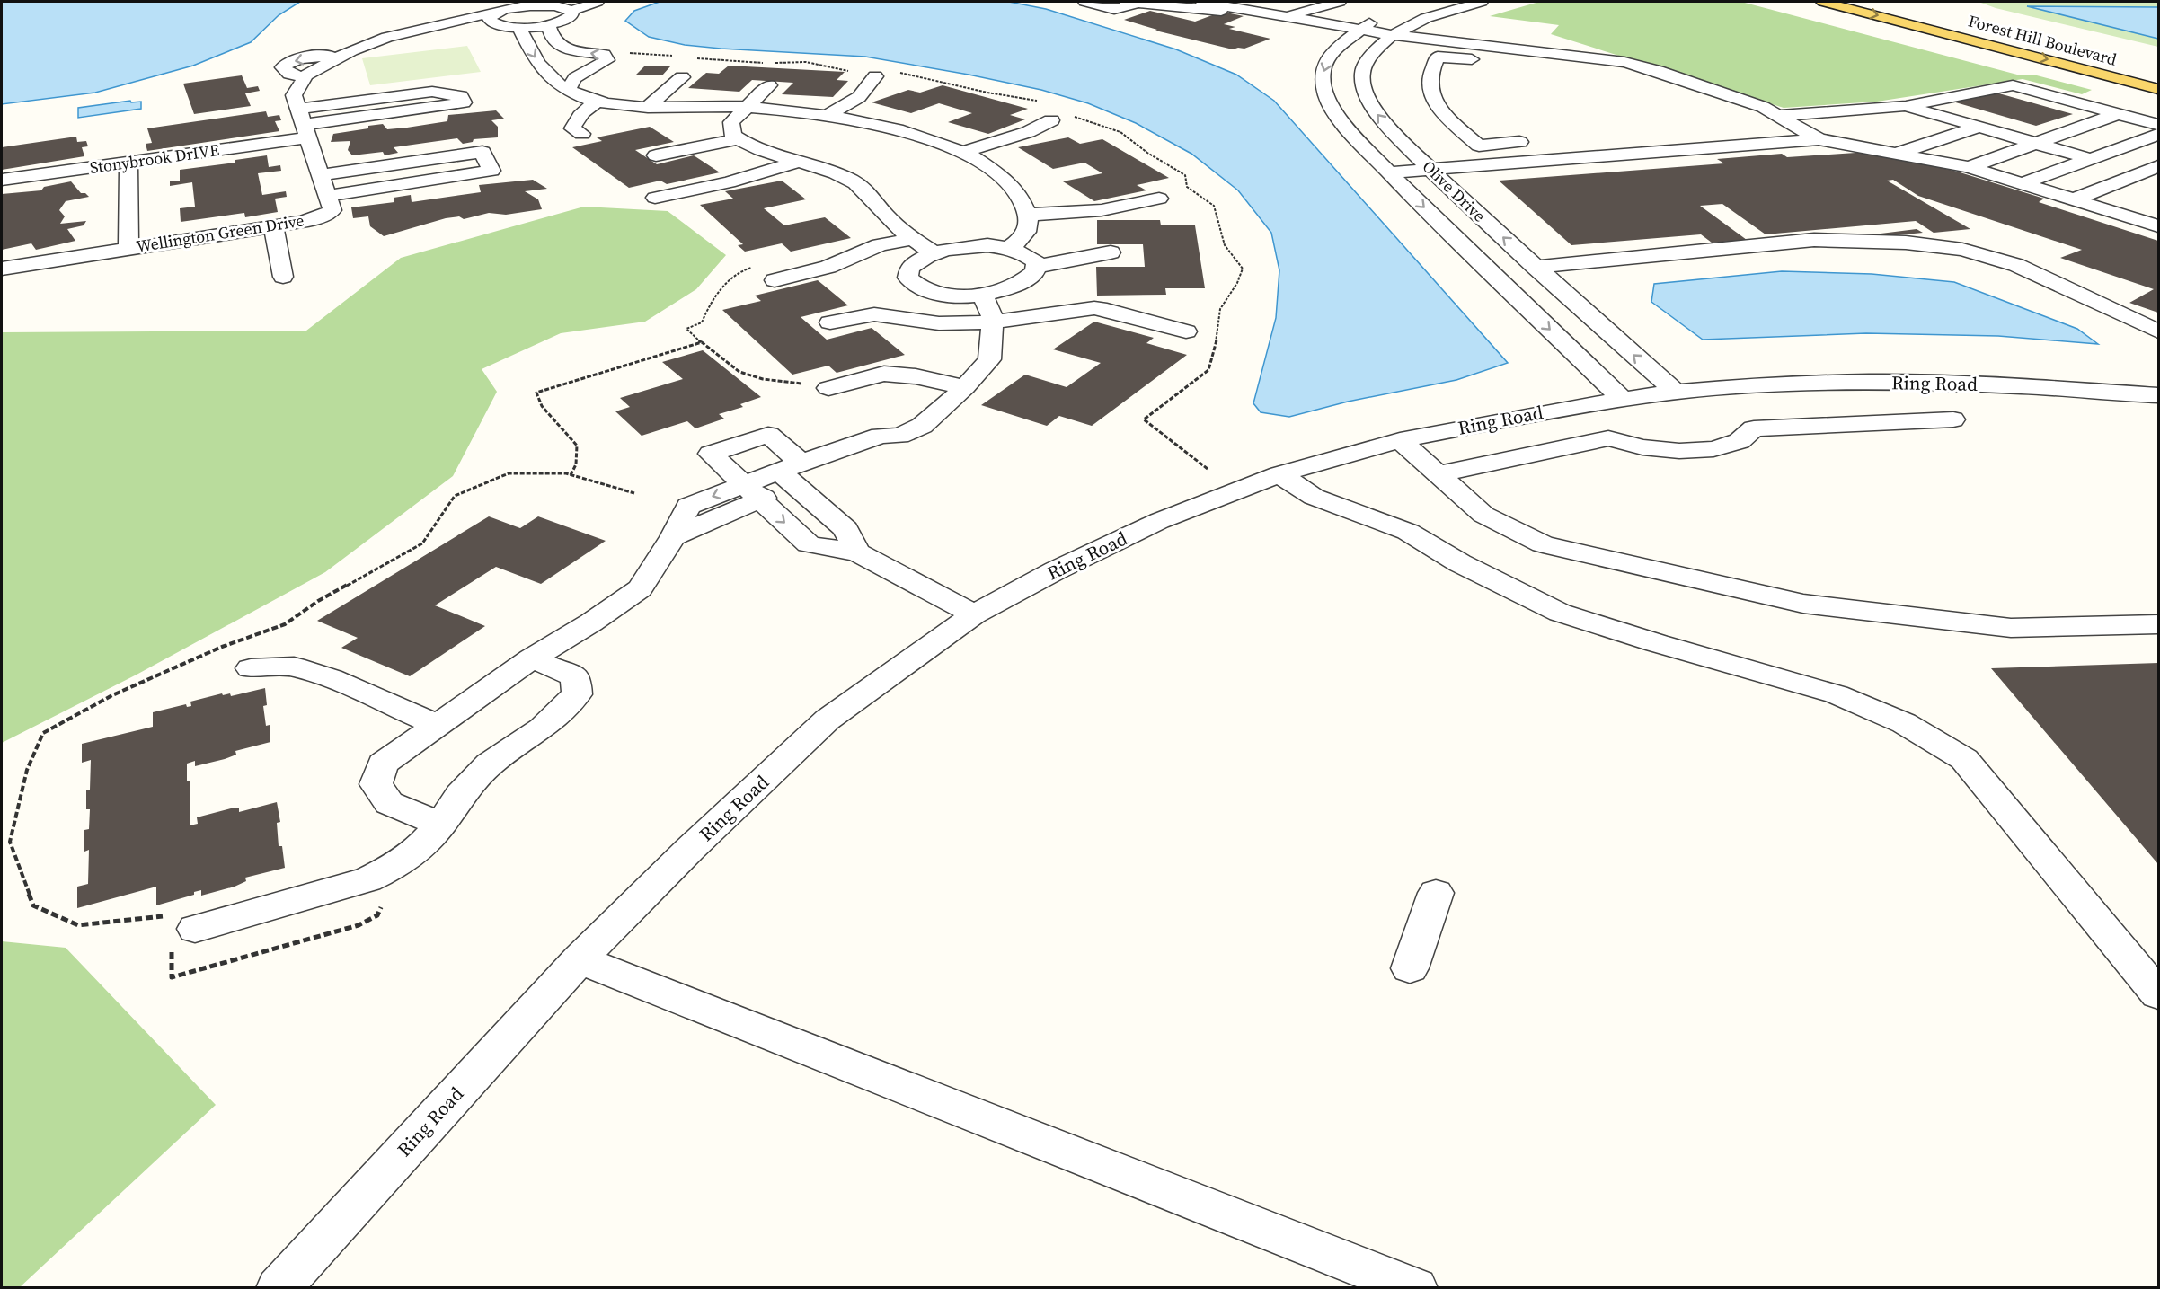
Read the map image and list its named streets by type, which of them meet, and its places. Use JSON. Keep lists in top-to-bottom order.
{
  "streets": {
    "main road": ["Forest Hill Boulevard"],
    "street": [
      "Stonybrook DrIVE",
      "Olive Drive",
      "Wellington Green Drive",
      "Ring Road"
    ]
  },
  "crossings": [
    ["Olive Drive", "Ring Road"]
  ],
  "one_way": ["Forest Hill Boulevard"]
}
